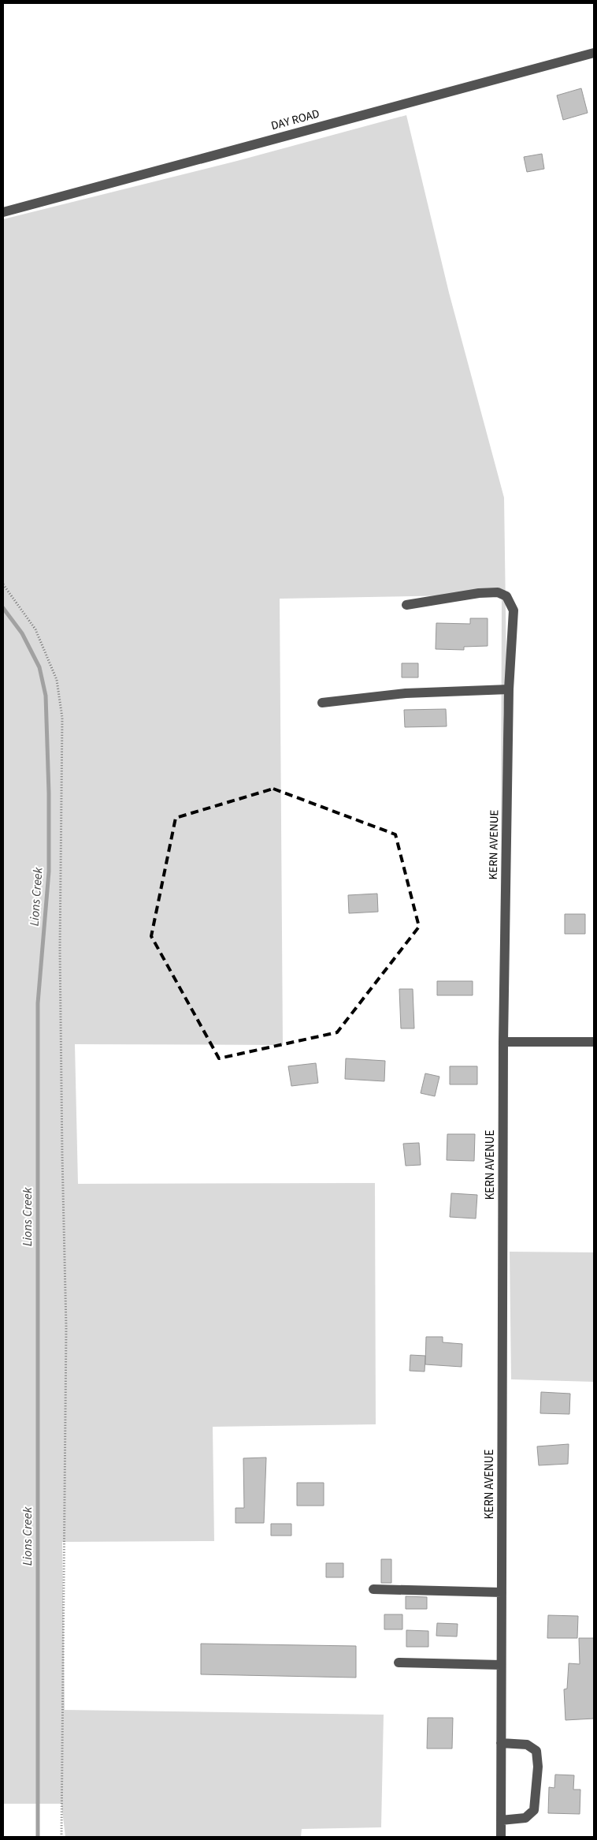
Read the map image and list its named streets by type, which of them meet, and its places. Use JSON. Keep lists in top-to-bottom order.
{
  "streets": {
    "street": ["DAY ROAD", "KERN AVENUE"]
  },
  "water": ["Lions Creek"]
}
